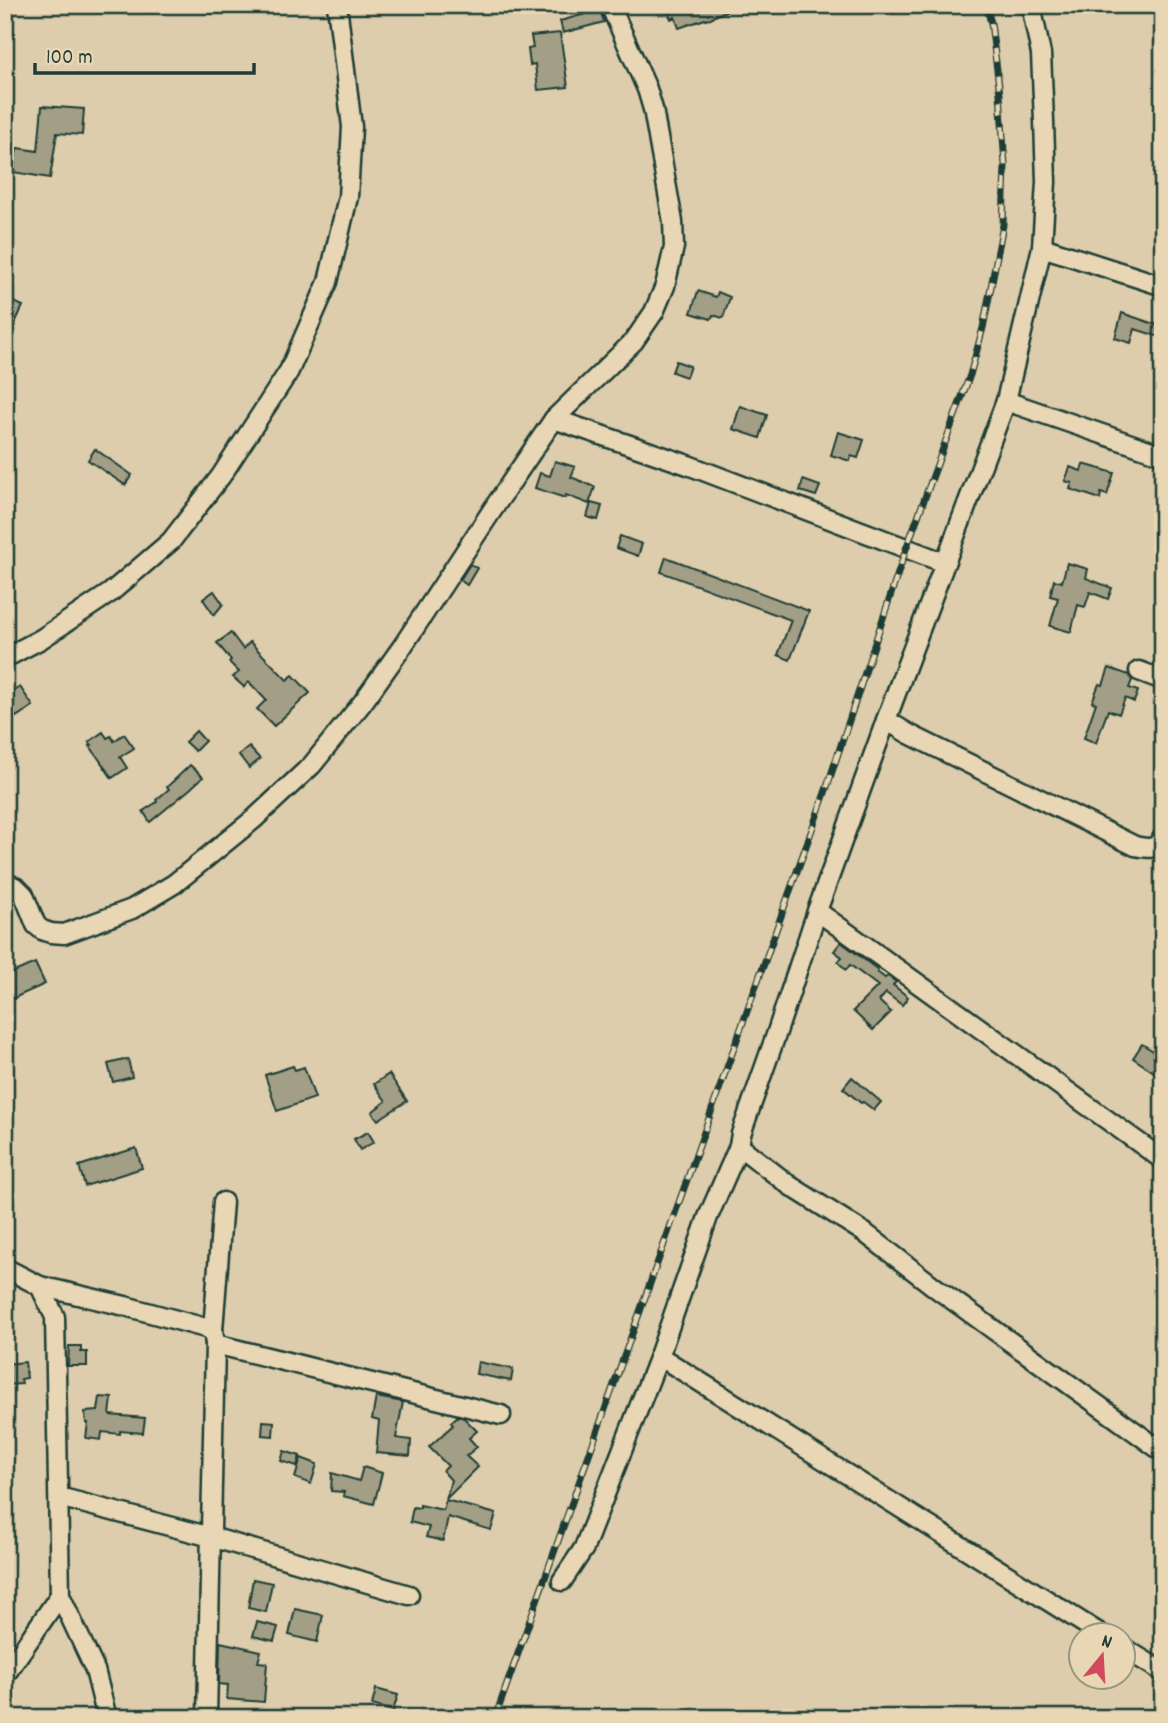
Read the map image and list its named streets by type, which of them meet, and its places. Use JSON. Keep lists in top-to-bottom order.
{
  "scale_bar": "100 m",
  "north": "top"
}
